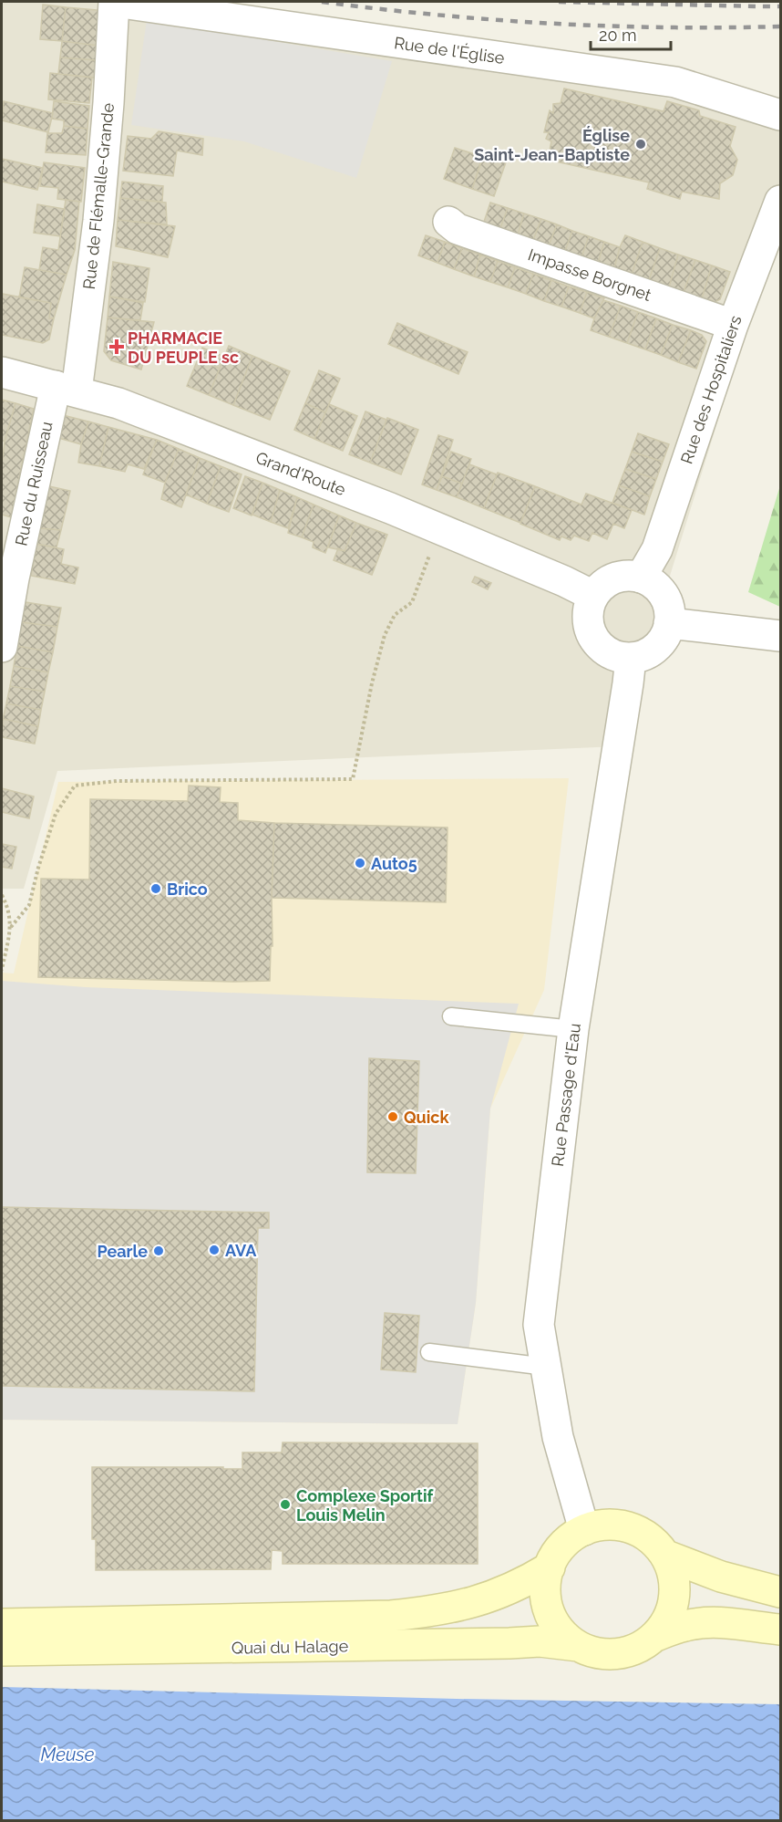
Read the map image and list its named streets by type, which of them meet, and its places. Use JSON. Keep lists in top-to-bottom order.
{
  "streets": {
    "main road": ["Quai du Halage"],
    "street": [
      "Rue de l'Église",
      "Rue de Flémalle-Grande",
      "Impasse Borgnet",
      "Rue des Hospitaliers",
      "Grand'Route",
      "Rue du Ruisseau",
      "Rue Passage d'Eau"
    ]
  },
  "crossings": [
    ["Rue de l'Église", "Rue de Flémalle-Grande"],
    ["Rue de Flémalle-Grande", "Grand'Route"],
    ["Rue de Flémalle-Grande", "Rue du Ruisseau"],
    ["Impasse Borgnet", "Rue des Hospitaliers"],
    ["Rue des Hospitaliers", "Grand'Route"],
    ["Rue des Hospitaliers", "Rue Passage d'Eau"],
    ["Grand'Route", "Rue du Ruisseau"],
    ["Grand'Route", "Rue Passage d'Eau"],
    ["Rue Passage d'Eau", "Quai du Halage"]
  ],
  "water": ["Meuse"],
  "places": {
    "other": [
      "Église Saint-Jean-Baptiste",
      "Auto5",
      "Brico",
      "Quick",
      "AVA",
      "Pearle",
      "Complexe Sportif Louis Melin"
    ],
    "health": ["PHARMACIE DU PEUPLE sc"]
  },
  "scale_bar": "20 m"
}
